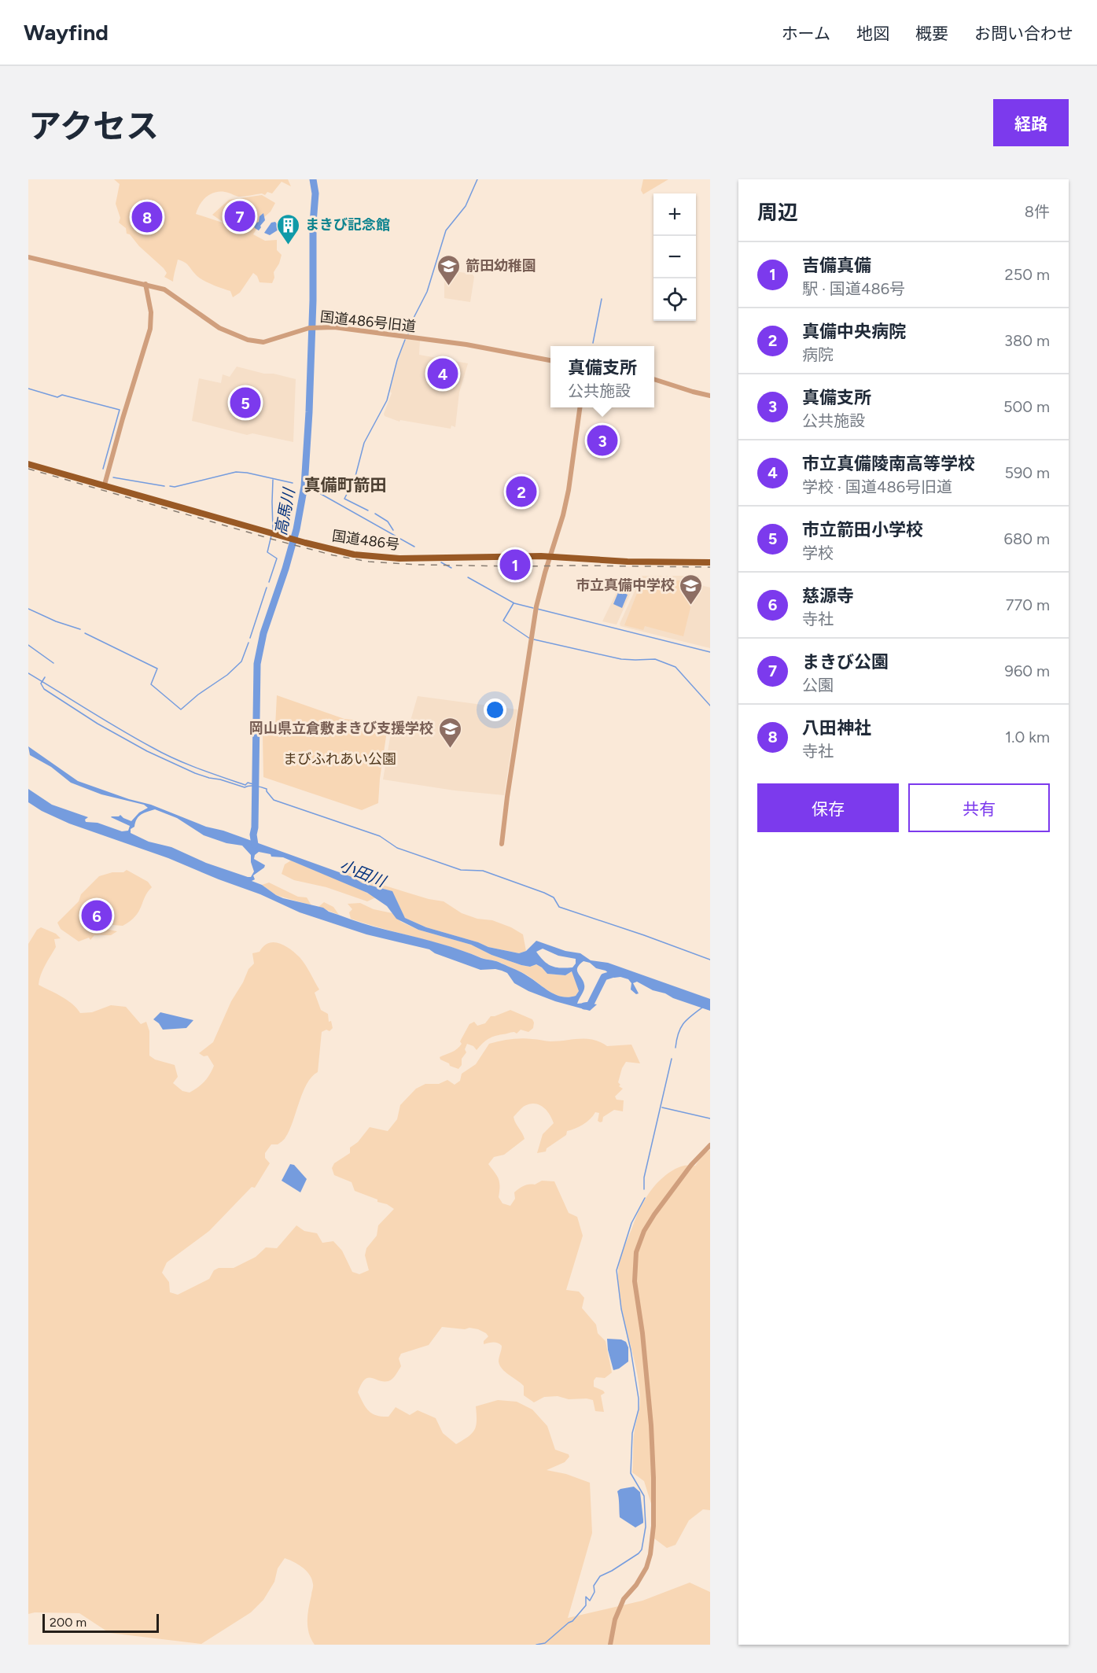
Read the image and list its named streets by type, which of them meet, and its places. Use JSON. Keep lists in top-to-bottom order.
{
  "streets": {
    "highway": ["国道486号"],
    "street": ["国道486号旧道"]
  },
  "districts": ["真備町箭田"],
  "water": ["高馬川", "小田川"],
  "parks": ["まびふれあい公園"],
  "places": {
    "building": ["まきび記念館"],
    "school or university": ["箭田幼稚園", "市立真備中学校", "岡山県立倉敷まきび支援学校"]
  },
  "scale_bar": "200 m",
  "page": {
    "header": "Wayfind",
    "nav": [
      "ホーム",
      "地図",
      "概要",
      "お問い合わせ"
    ],
    "title": "アクセス",
    "buttons": [
      "経路",
      ["保存", "共有"]
    ],
    "heading": ["周辺", "8件"],
    "map_buttons": ["+", "−"],
    "pins": [
      "7",
      "8",
      "4",
      "5",
      "3",
      "2",
      "1",
      "6"
    ],
    "list": [
      {
        "mark": "1",
        "name": "吉備真備",
        "note": "駅 · 国道486号",
        "value": "250 m"
      },
      {
        "mark": "2",
        "name": "真備中央病院",
        "note": "病院",
        "value": "380 m"
      },
      {
        "mark": "3",
        "name": "真備支所",
        "note": "公共施設",
        "value": "500 m"
      },
      {
        "mark": "4",
        "name": "市立真備陵南高等学校",
        "note": "学校 · 国道486号旧道",
        "value": "590 m"
      },
      {
        "mark": "5",
        "name": "市立箭田小学校",
        "note": "学校",
        "value": "680 m"
      },
      {
        "mark": "6",
        "name": "慈源寺",
        "note": "寺社",
        "value": "770 m"
      },
      {
        "mark": "7",
        "name": "まきび公園",
        "note": "公園",
        "value": "960 m"
      },
      {
        "mark": "8",
        "name": "八田神社",
        "note": "寺社",
        "value": "1.0 km"
      }
    ],
    "popup": ["真備支所", "公共施設"],
    "scale": "200 m"
  }
}
